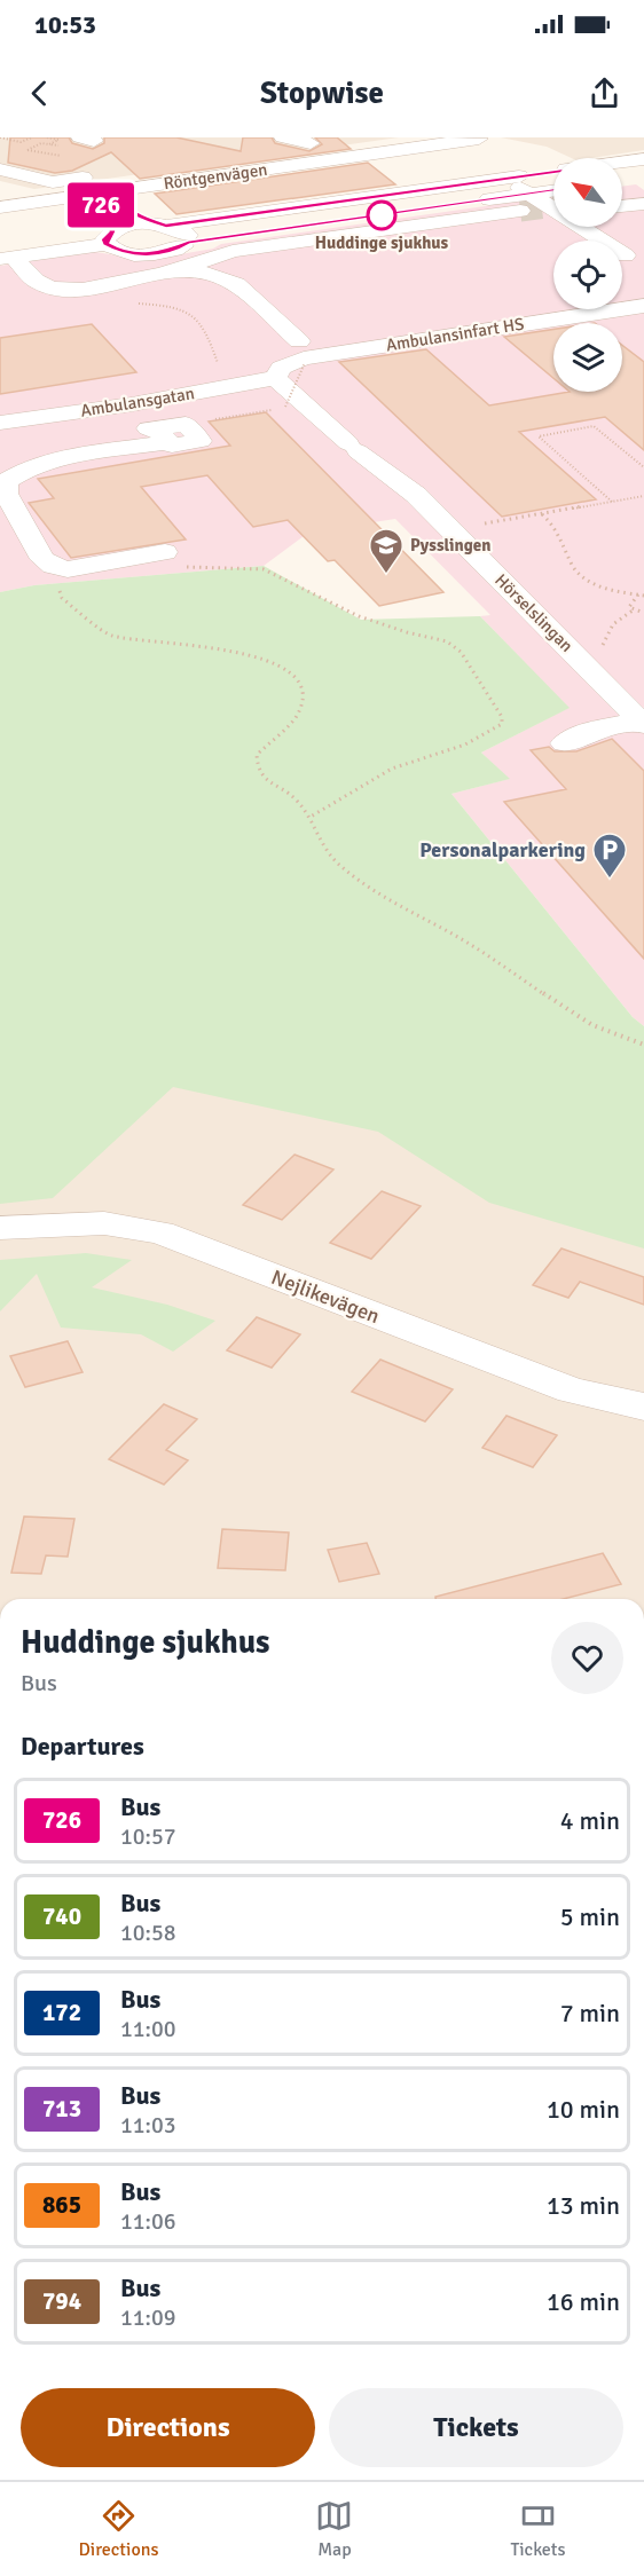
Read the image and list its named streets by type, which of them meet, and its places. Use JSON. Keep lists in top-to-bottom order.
{
  "streets": {
    "street": [
      "Röntgenvägen",
      "Ambulansinfart HS",
      "Ambulansgatan",
      "Hörselslingan",
      "Nejlikevägen"
    ]
  },
  "crossings": [
    ["Ambulansinfart HS", "Ambulansgatan"],
    ["Ambulansinfart HS", "Hörselslingan"],
    ["Ambulansgatan", "Hörselslingan"]
  ],
  "places": {
    "other": ["Huddinge sjukhus"],
    "school or university": ["Pysslingen"],
    "parking": ["Personalparkering"]
  },
  "lines": ["bus line 726"],
  "north": "top left",
  "page": {
    "status": "10:53",
    "header": "Stopwise",
    "on_map": "726",
    "heading": [
      ["Huddinge sjukhus", "Bus"],
      "Departures"
    ],
    "list": [
      {
        "mark": "726",
        "name": "Bus",
        "note": "10:57",
        "value": "4 min"
      },
      {
        "mark": "740",
        "name": "Bus",
        "note": "10:58",
        "value": "5 min"
      },
      {
        "mark": "172",
        "name": "Bus",
        "note": "11:00",
        "value": "7 min"
      },
      {
        "mark": "713",
        "name": "Bus",
        "note": "11:03",
        "value": "10 min"
      },
      {
        "mark": "865",
        "name": "Bus",
        "note": "11:06",
        "value": "13 min"
      },
      {
        "mark": "794",
        "name": "Bus",
        "note": "11:09",
        "value": "16 min"
      }
    ],
    "buttons": ["Directions", "Tickets"],
    "tabs": ["Directions", "Map", "Tickets"]
  }
}
